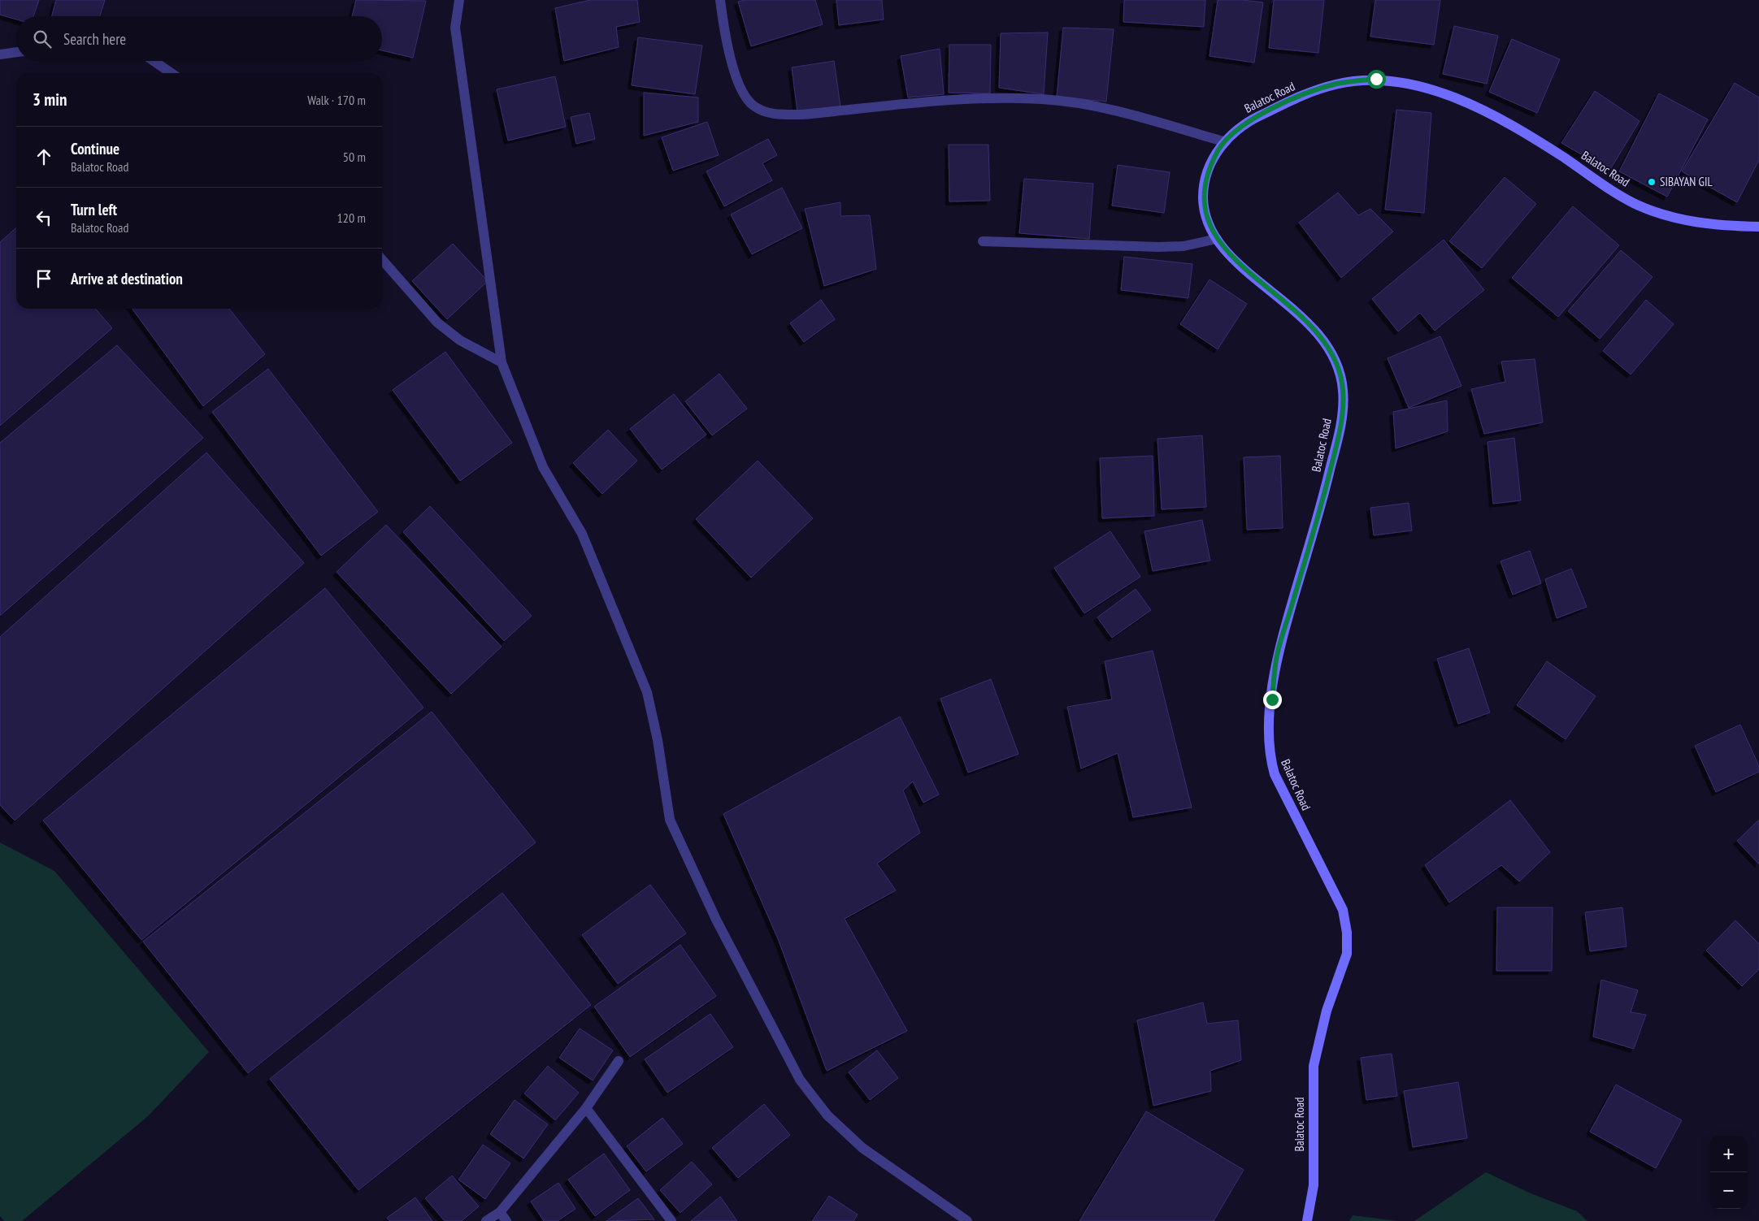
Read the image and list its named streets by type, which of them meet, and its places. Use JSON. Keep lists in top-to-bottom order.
{
  "streets": {
    "main road": ["Balatoc Road"]
  },
  "places": ["SIBAYAN GIL"],
  "page": {
    "search": "Search here",
    "heading": ["3 min", "Walk · 170 m"],
    "list": [
      ["Continue", "Balatoc Road", "50 m"],
      ["Turn left", "Balatoc Road", "120 m"],
      "Arrive at destination"
    ],
    "map_buttons": ["+", "−"]
  }
}
